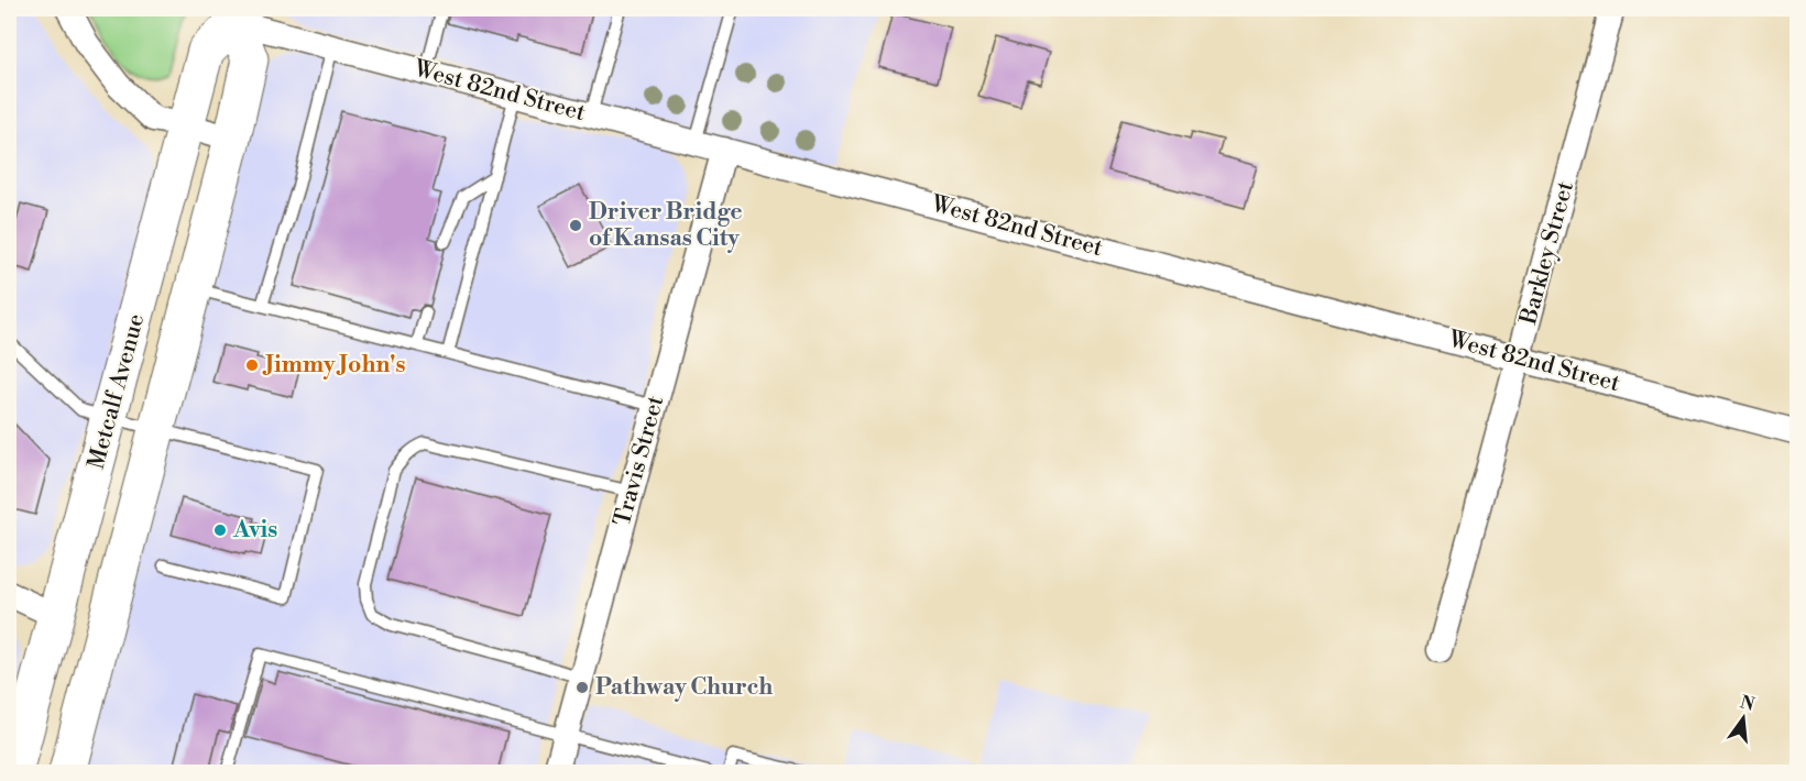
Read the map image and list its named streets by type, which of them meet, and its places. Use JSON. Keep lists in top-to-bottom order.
{
  "streets": {
    "main road": ["Metcalf Avenue"],
    "street": ["West 82nd Street", "Barkley Street", "Travis Street"]
  },
  "crossings": [
    ["West 82nd Street", "Barkley Street"],
    ["West 82nd Street", "Metcalf Avenue"],
    ["West 82nd Street", "Travis Street"]
  ],
  "places": [
    "Driver Bridge of Kansas City",
    "Jimmy John's",
    "Avis",
    "Pathway Church"
  ],
  "north": "top"
}
